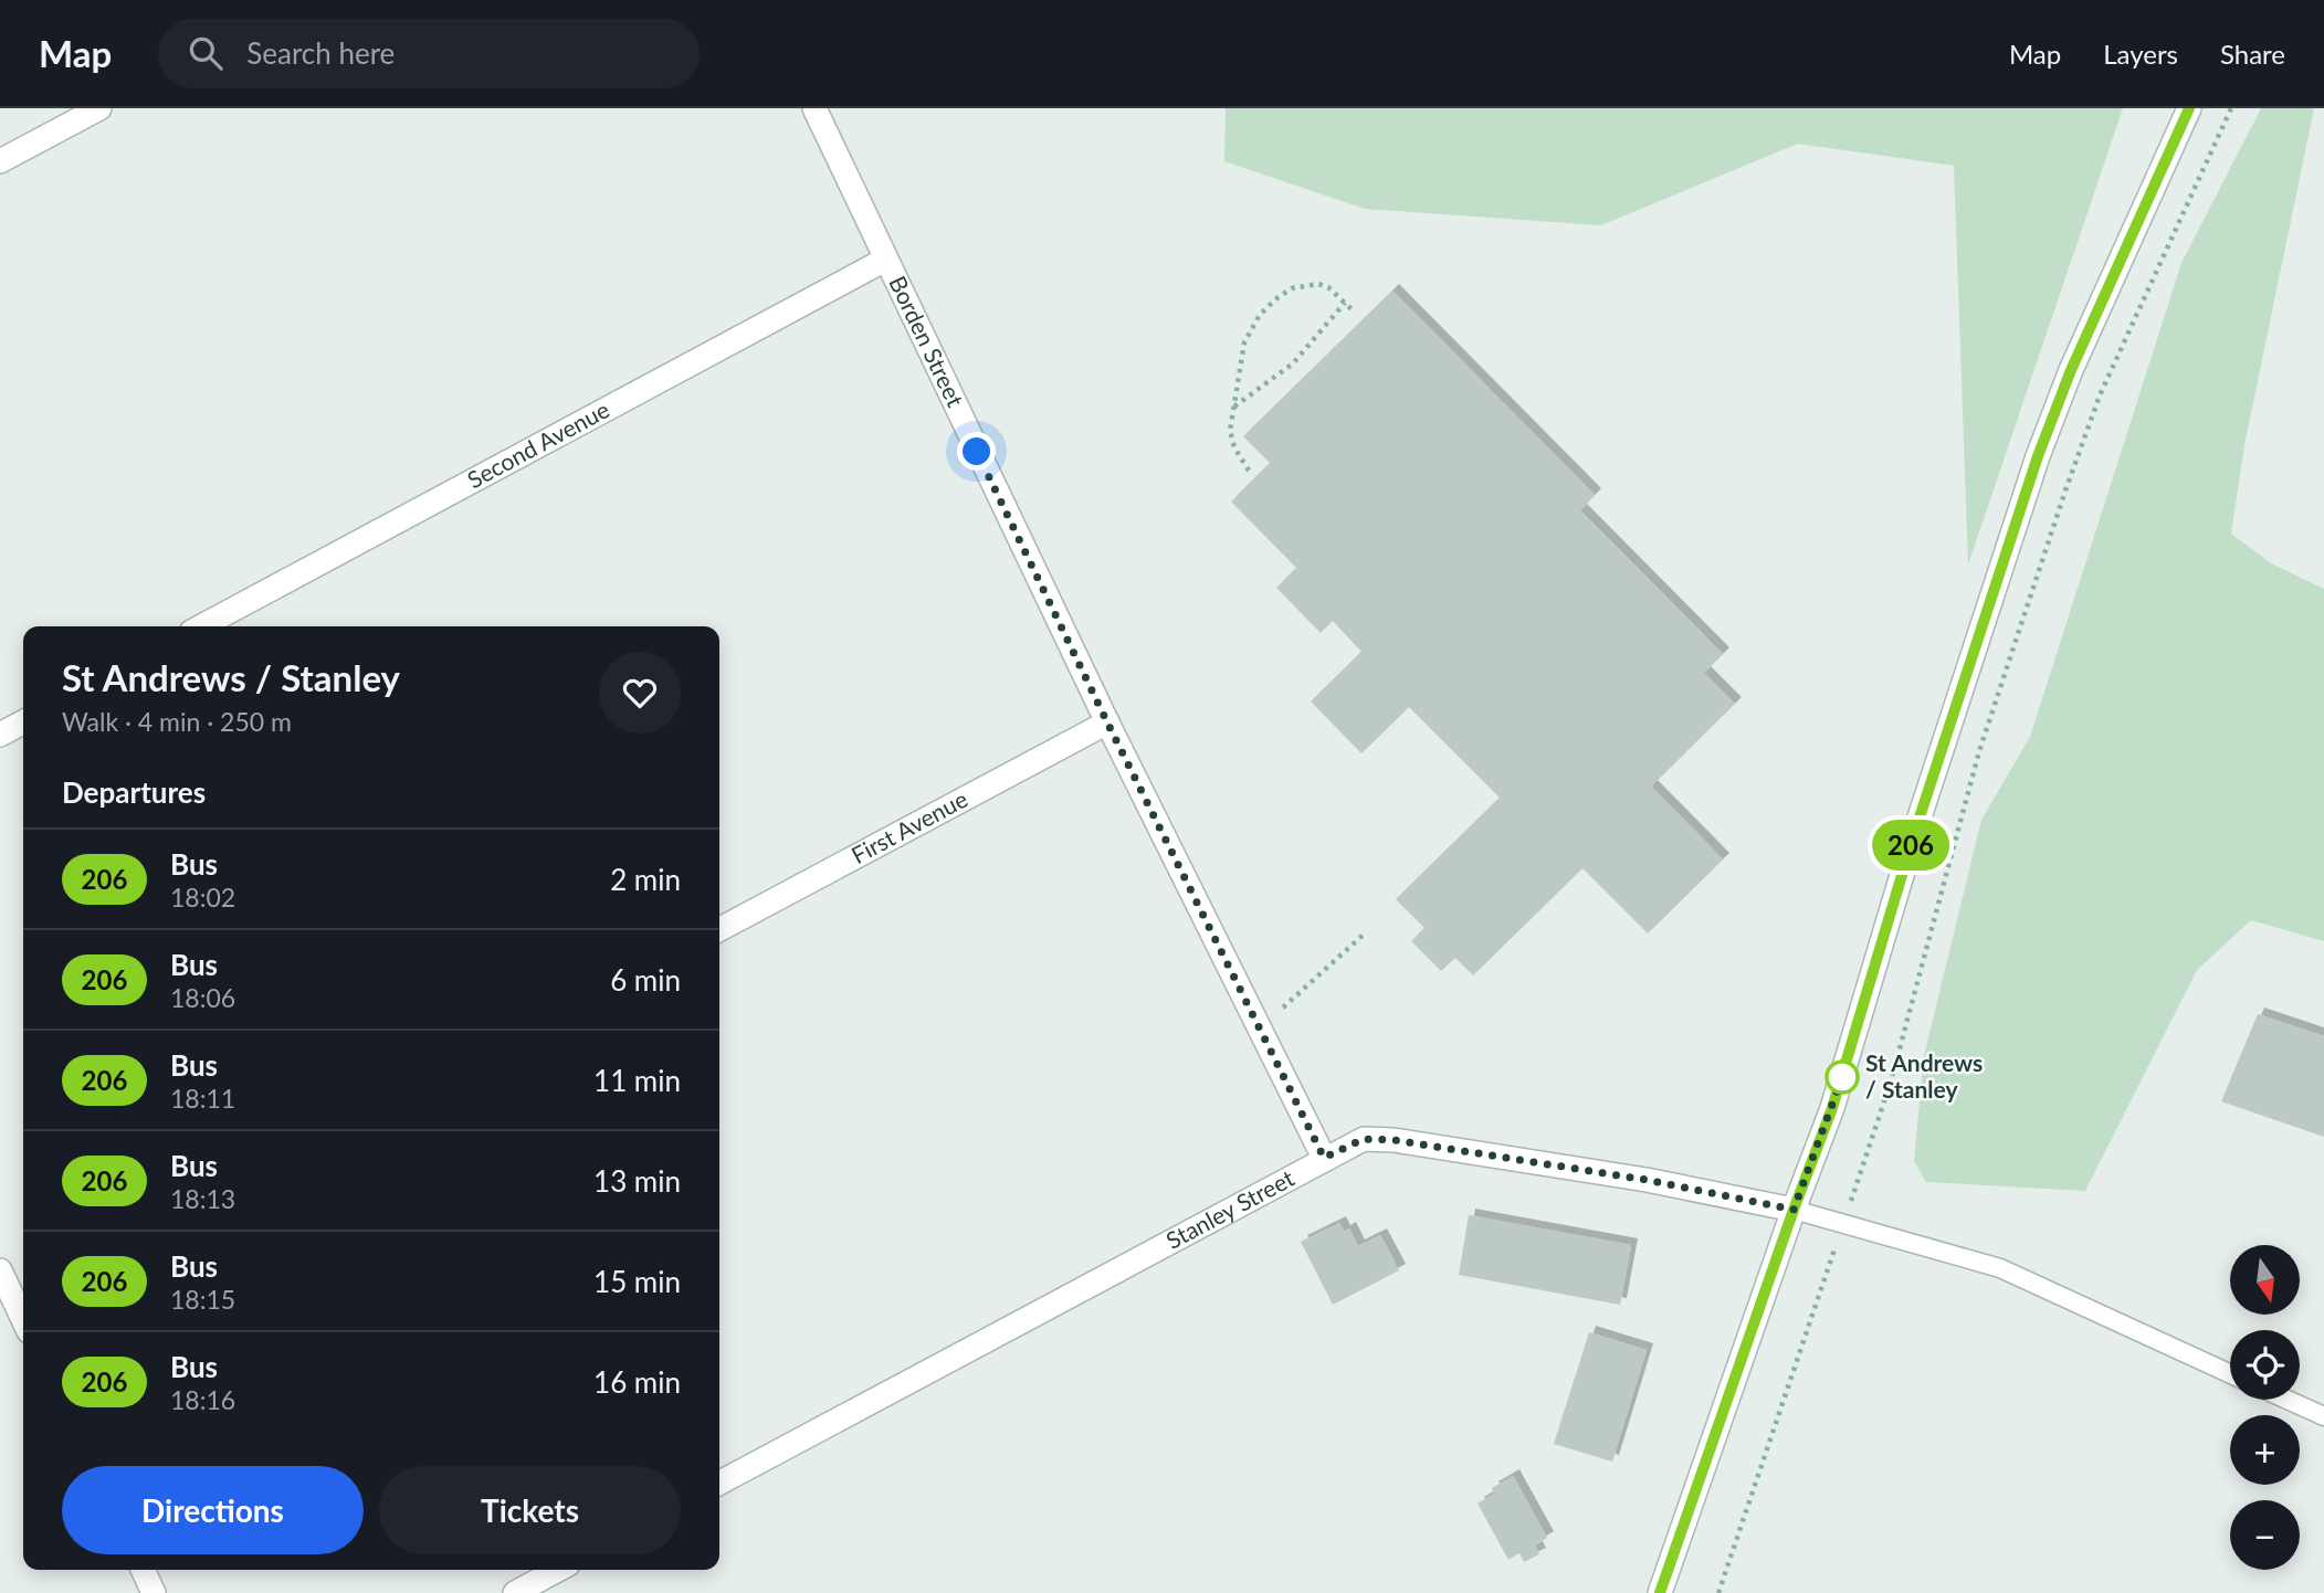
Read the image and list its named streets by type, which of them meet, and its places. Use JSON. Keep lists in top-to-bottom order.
{
  "streets": {
    "street": [
      "Borden Street",
      "Second Avenue",
      "First Avenue",
      "Stanley Street"
    ]
  },
  "crossings": [
    ["Borden Street", "Second Avenue"],
    ["Borden Street", "First Avenue"],
    ["Borden Street", "Stanley Street"]
  ],
  "places": ["St Andrews / Stanley"],
  "lines": ["bus line 206"],
  "north": "bottom",
  "page": {
    "header": "Map",
    "search": "Search here",
    "nav": ["Map", "Layers", "Share"],
    "on_map": "206",
    "heading": [
      ["St Andrews / Stanley", "Walk · 4 min · 250 m"],
      "Departures"
    ],
    "list": [
      {
        "mark": "206",
        "name": "Bus",
        "note": "18:02",
        "value": "2 min"
      },
      {
        "mark": "206",
        "name": "Bus",
        "note": "18:06",
        "value": "6 min"
      },
      {
        "mark": "206",
        "name": "Bus",
        "note": "18:11",
        "value": "11 min"
      },
      {
        "mark": "206",
        "name": "Bus",
        "note": "18:13",
        "value": "13 min"
      },
      {
        "mark": "206",
        "name": "Bus",
        "note": "18:15",
        "value": "15 min"
      },
      {
        "mark": "206",
        "name": "Bus",
        "note": "18:16",
        "value": "16 min"
      }
    ],
    "map_buttons": ["+", "−"],
    "buttons": ["Directions", "Tickets"]
  }
}
